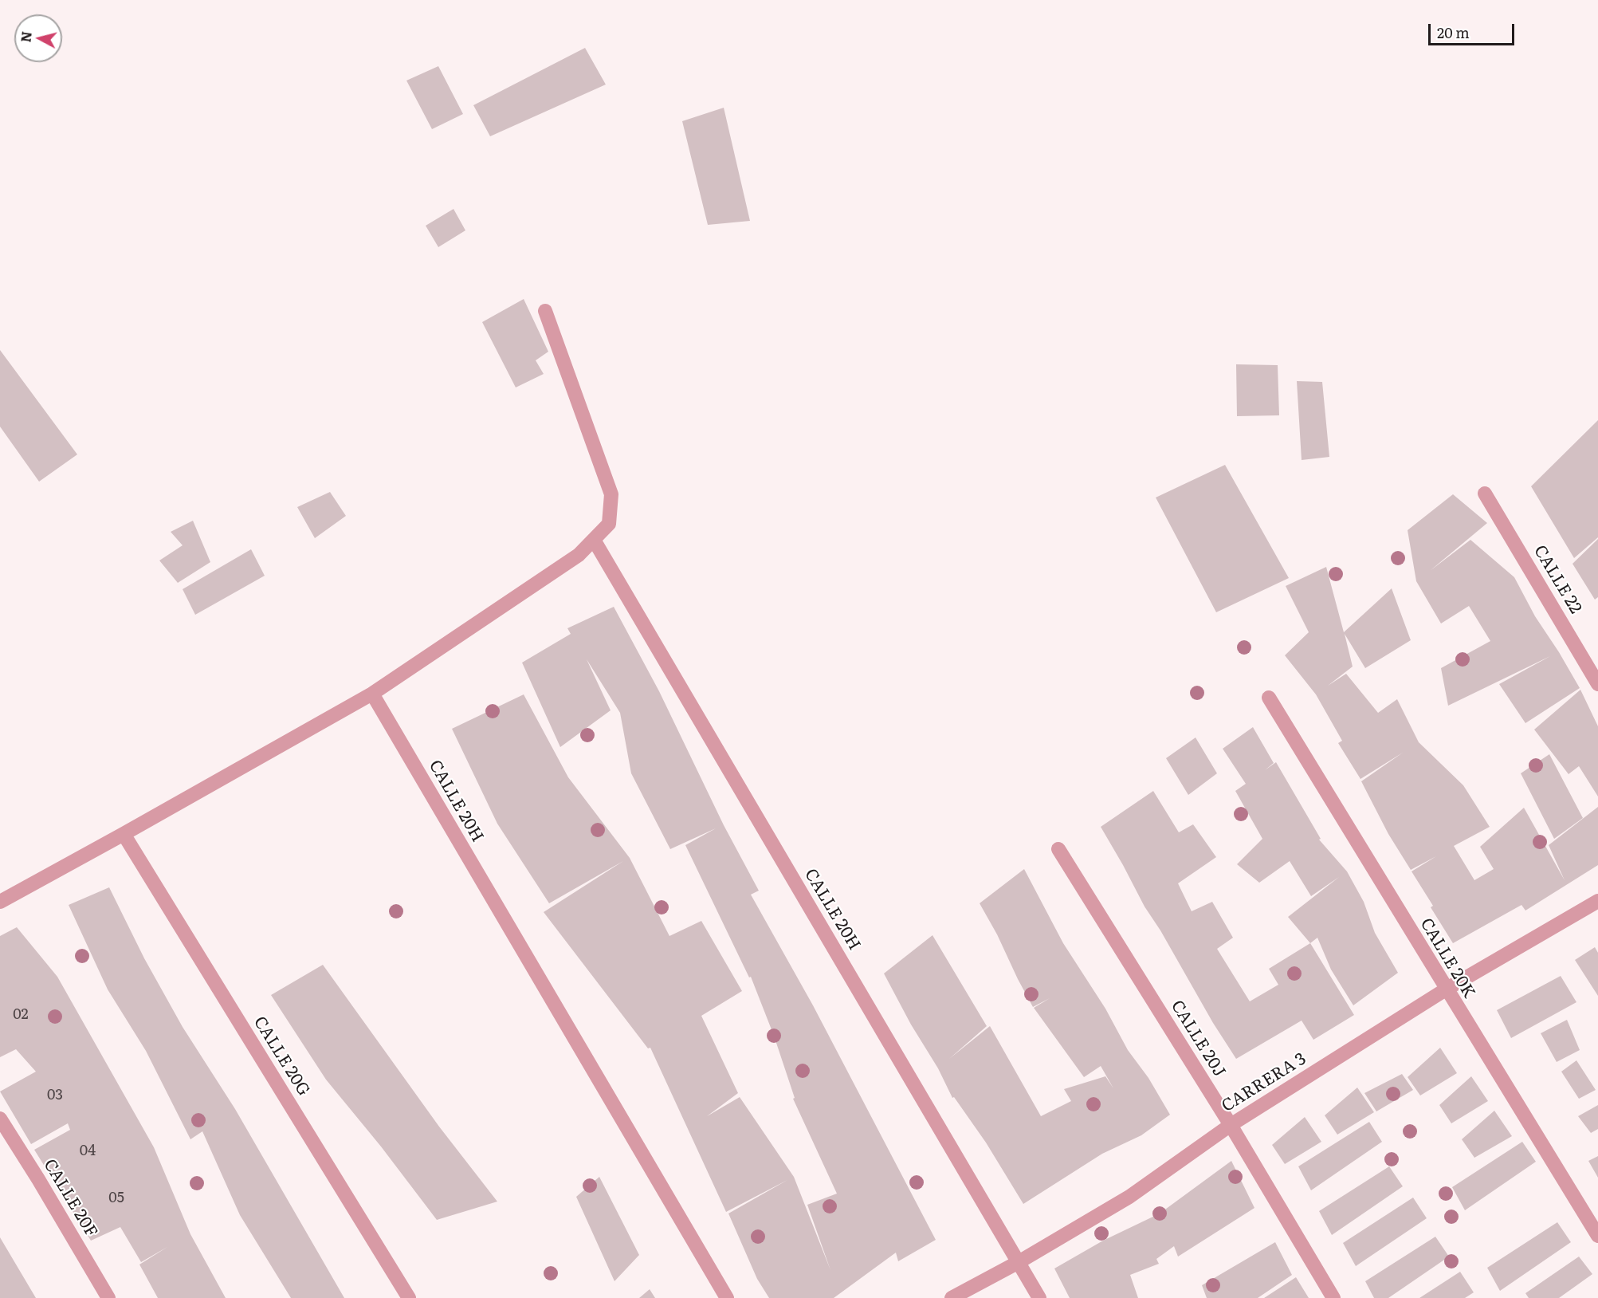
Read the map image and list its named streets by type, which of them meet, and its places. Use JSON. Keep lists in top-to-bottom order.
{
  "streets": {
    "street": [
      "CALLE 22",
      "CALLE 20H",
      "CALLE 20K",
      "CALLE 20J",
      "CALLE 20G",
      "CARRERA 3",
      "CALLE 20F"
    ]
  },
  "crossings": [
    ["CALLE 20H", "CARRERA 3"],
    ["CALLE 20K", "CARRERA 3"],
    ["CALLE 20J", "CARRERA 3"]
  ],
  "house_numbers": [
    "02",
    "03",
    "04",
    "05"
  ],
  "scale_bar": "20 m",
  "north": "left"
}
